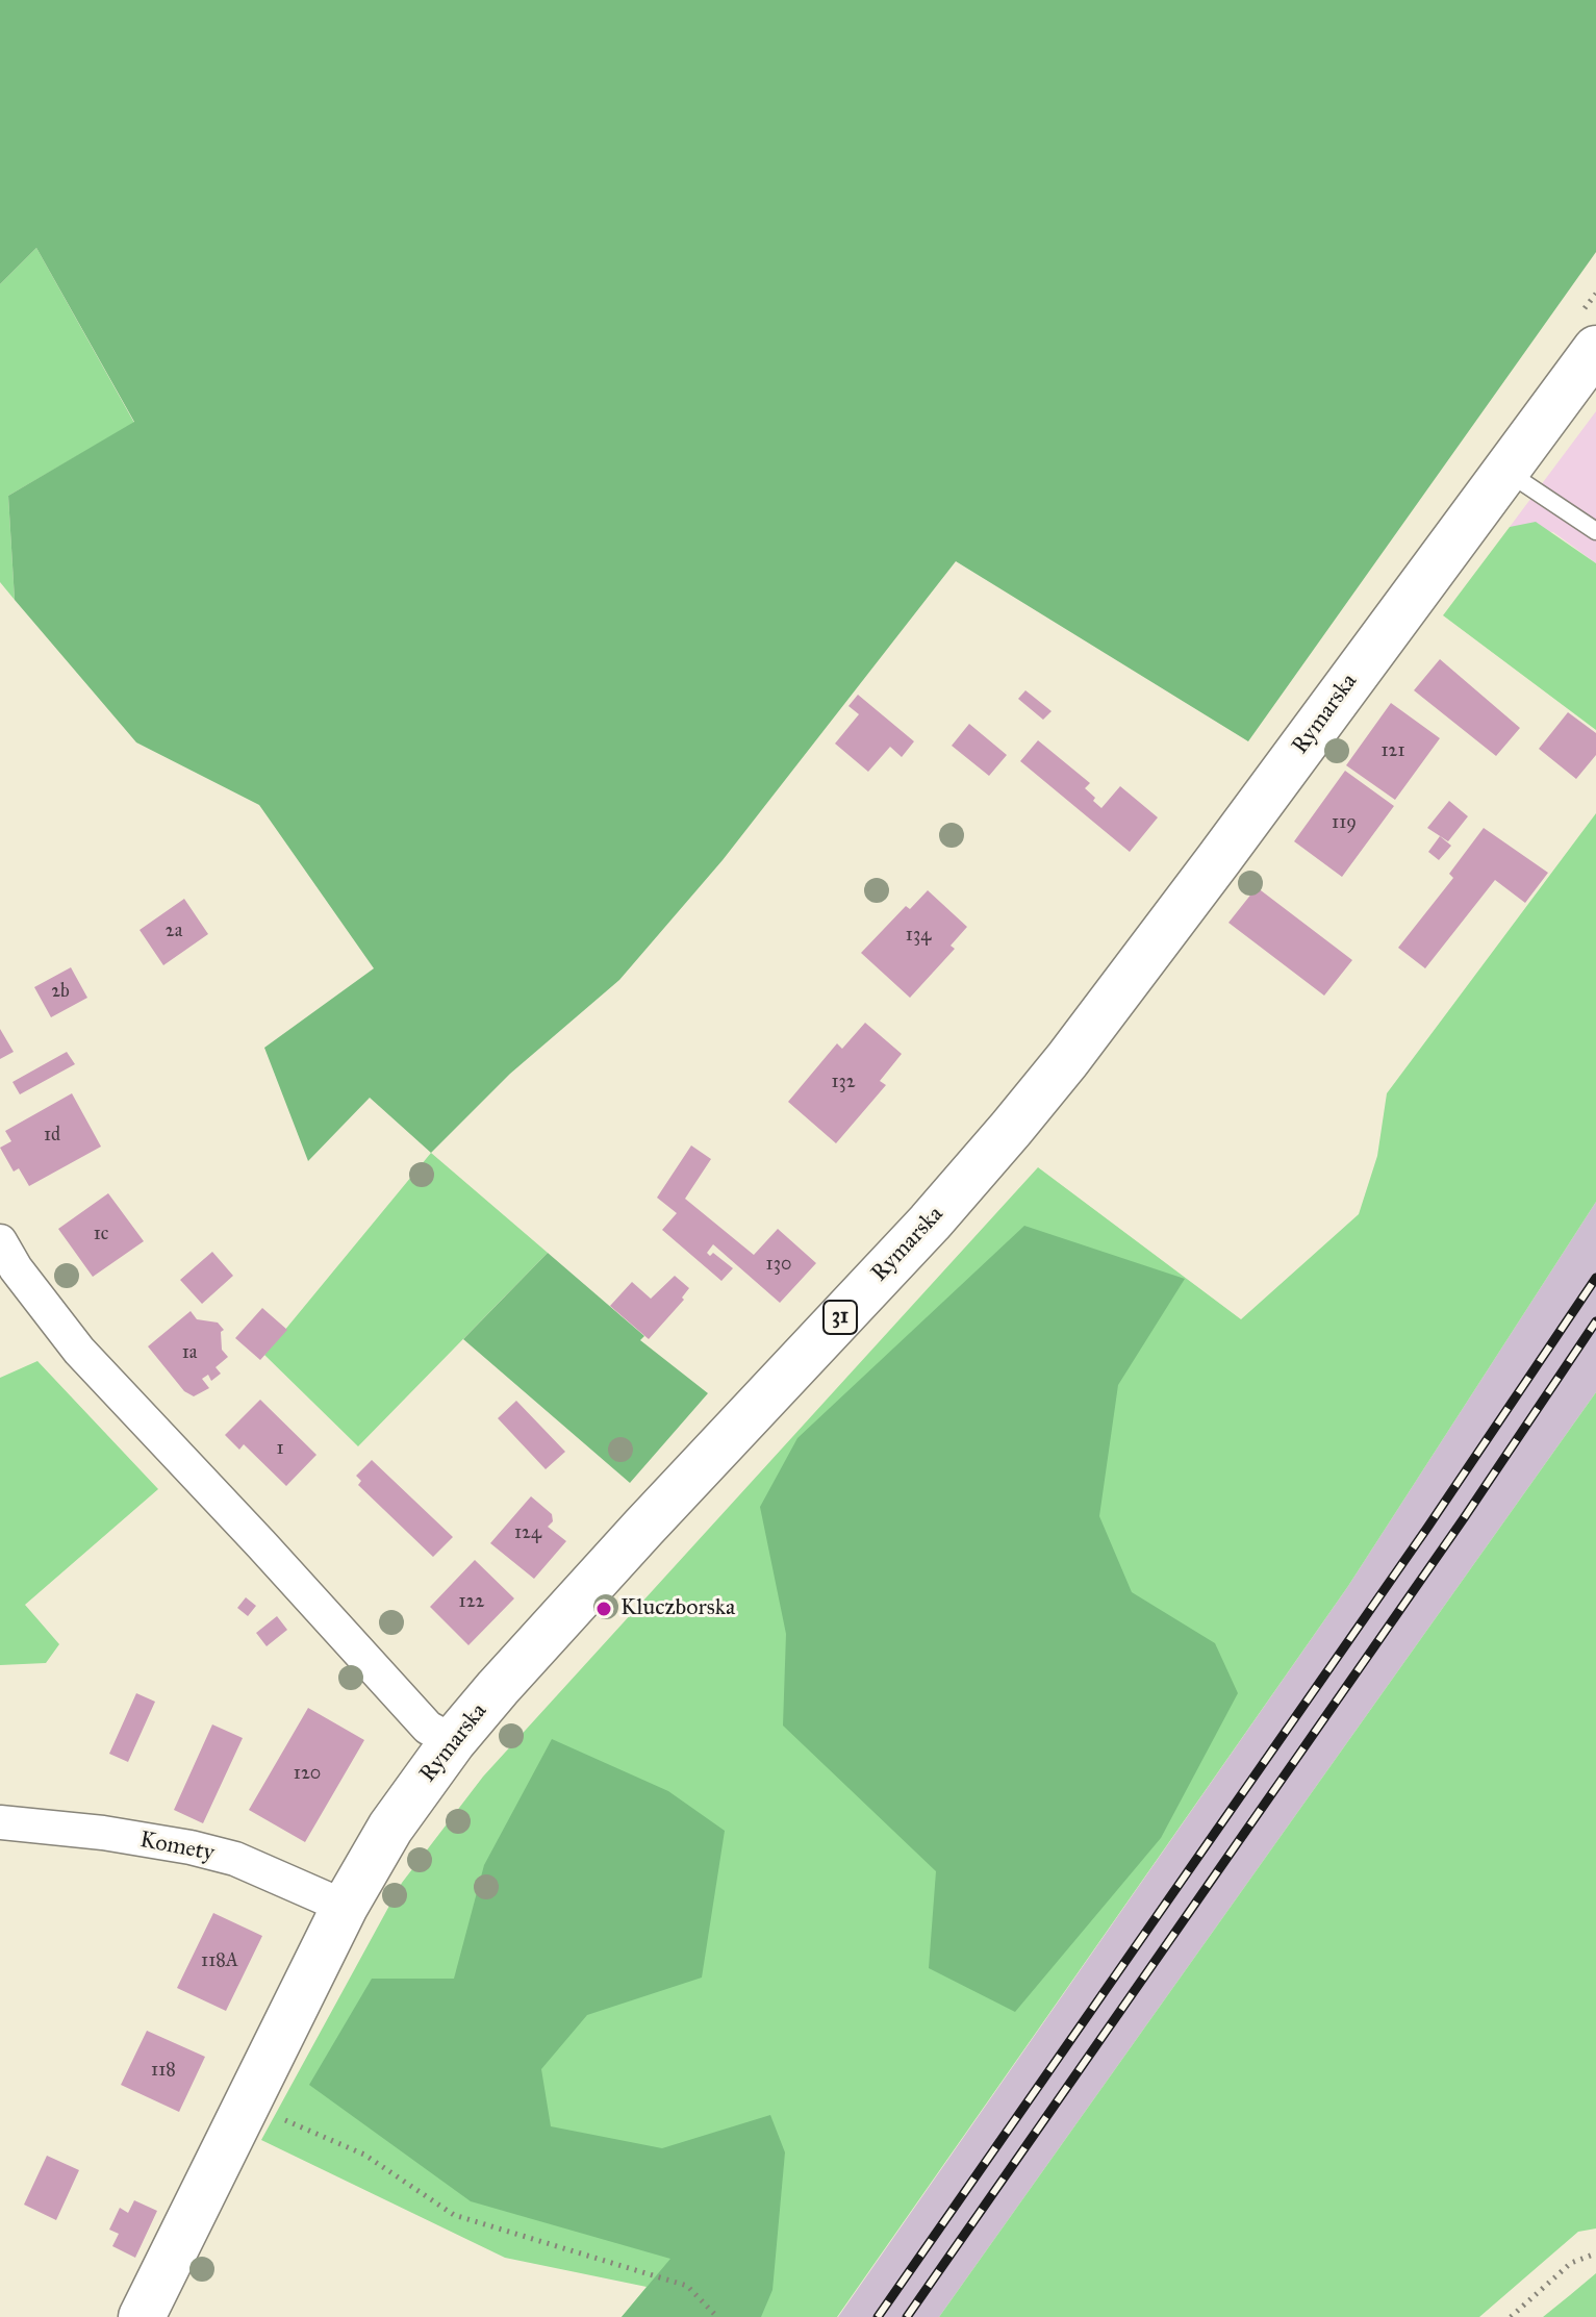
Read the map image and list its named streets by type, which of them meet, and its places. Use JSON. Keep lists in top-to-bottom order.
{
  "streets": {
    "main road": ["Rymarska", "31"],
    "street": ["Komety"]
  },
  "crossings": [
    ["Rymarska", "Komety"]
  ],
  "places": ["Kluczborska"],
  "house_numbers": [
    "121",
    "119",
    "2a",
    "134",
    "2b",
    "132",
    "1d",
    "1c",
    "130",
    "1a",
    "1",
    "124",
    "122",
    "120",
    "118A",
    "118"
  ]
}
